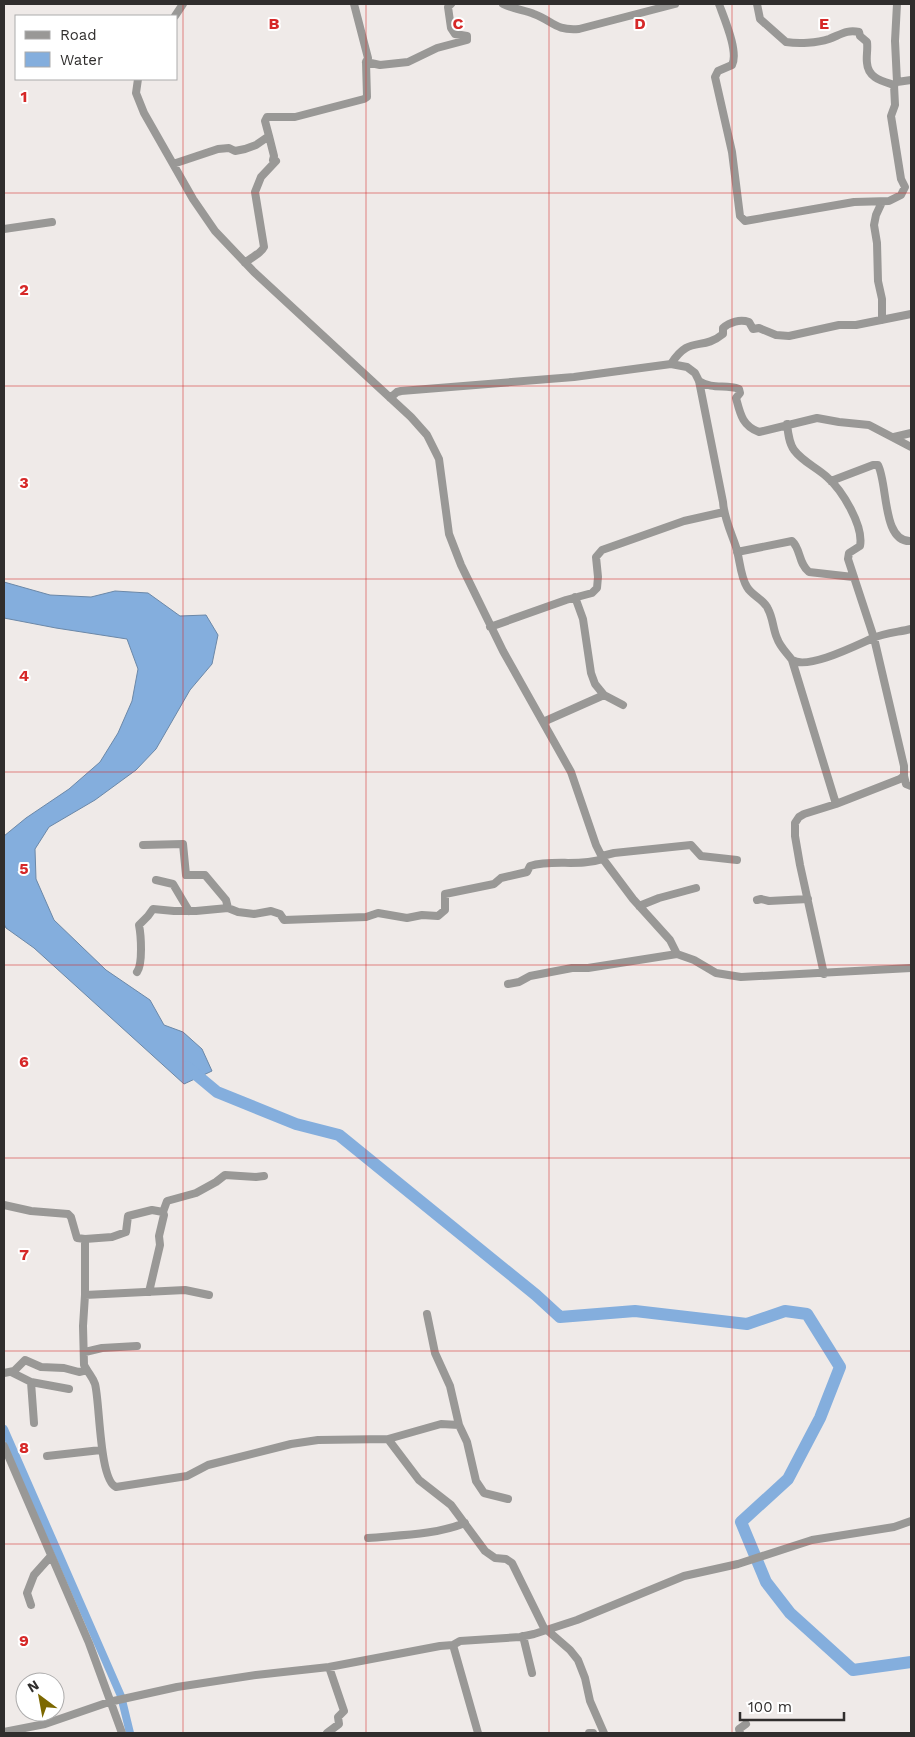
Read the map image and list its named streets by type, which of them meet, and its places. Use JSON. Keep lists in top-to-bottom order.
{
  "legend": ["Road", "Water"],
  "scale_bar": "100 m",
  "north": "top left",
  "grid": {
    "columns": [
      "B",
      "C",
      "D",
      "E"
    ],
    "rows": [
      "1",
      "2",
      "3",
      "4",
      "5",
      "6",
      "7",
      "8",
      "9"
    ]
  }
}
